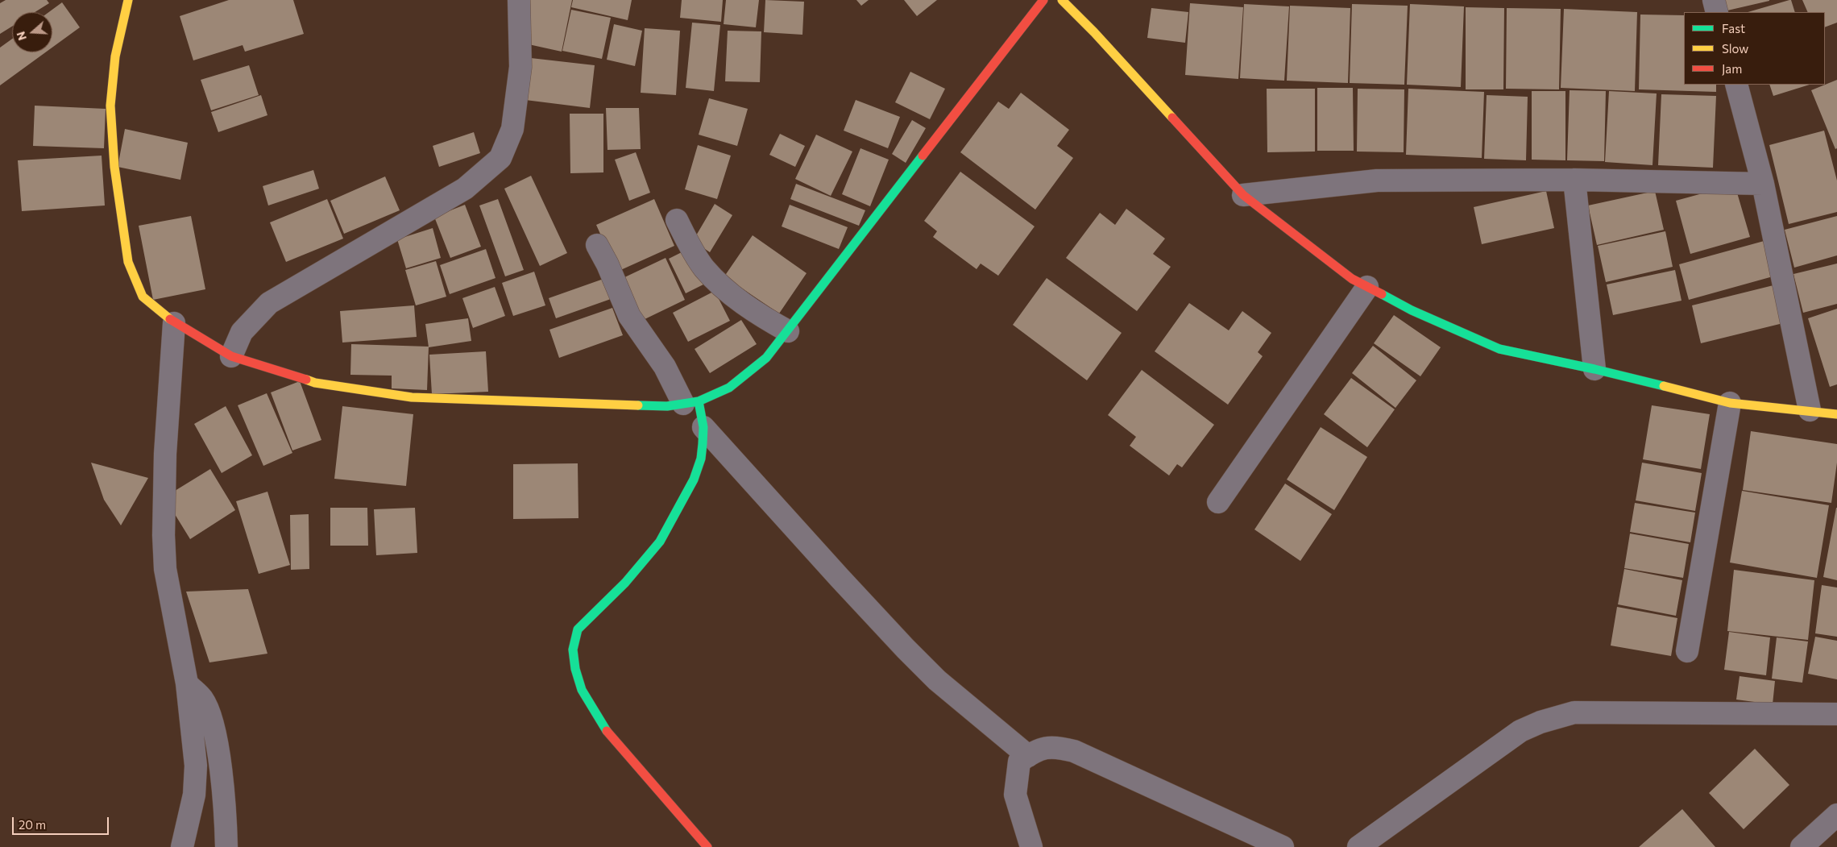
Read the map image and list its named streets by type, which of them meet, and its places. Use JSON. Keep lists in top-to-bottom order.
{
  "legend": ["Fast", "Slow", "Jam"],
  "scale_bar": "20 m",
  "north": "left"
}
